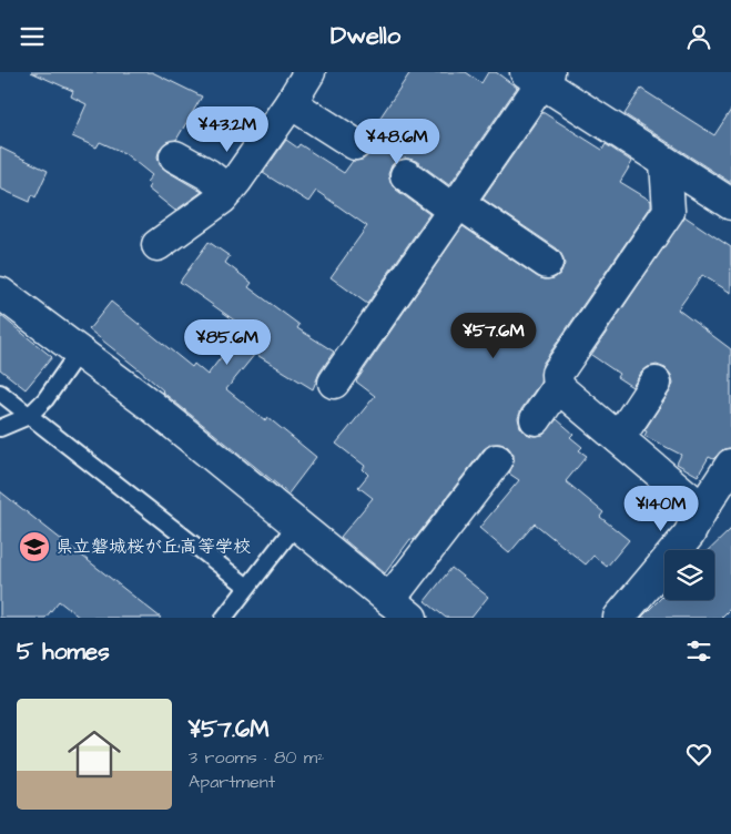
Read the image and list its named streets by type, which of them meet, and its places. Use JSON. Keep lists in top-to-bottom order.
{
  "places": {
    "school or university": ["県立磐城桜が丘高等学校"]
  },
  "page": {
    "header": "Dwello",
    "price": [
      "¥43.2M",
      "¥48.6M",
      "¥57.6M",
      "¥85.6M",
      "¥140M"
    ],
    "heading": "5 homes",
    "list": [
      {
        "name": "¥57.6M",
        "note": "3 rooms · 80 m² · Apartment"
      }
    ]
  }
}
